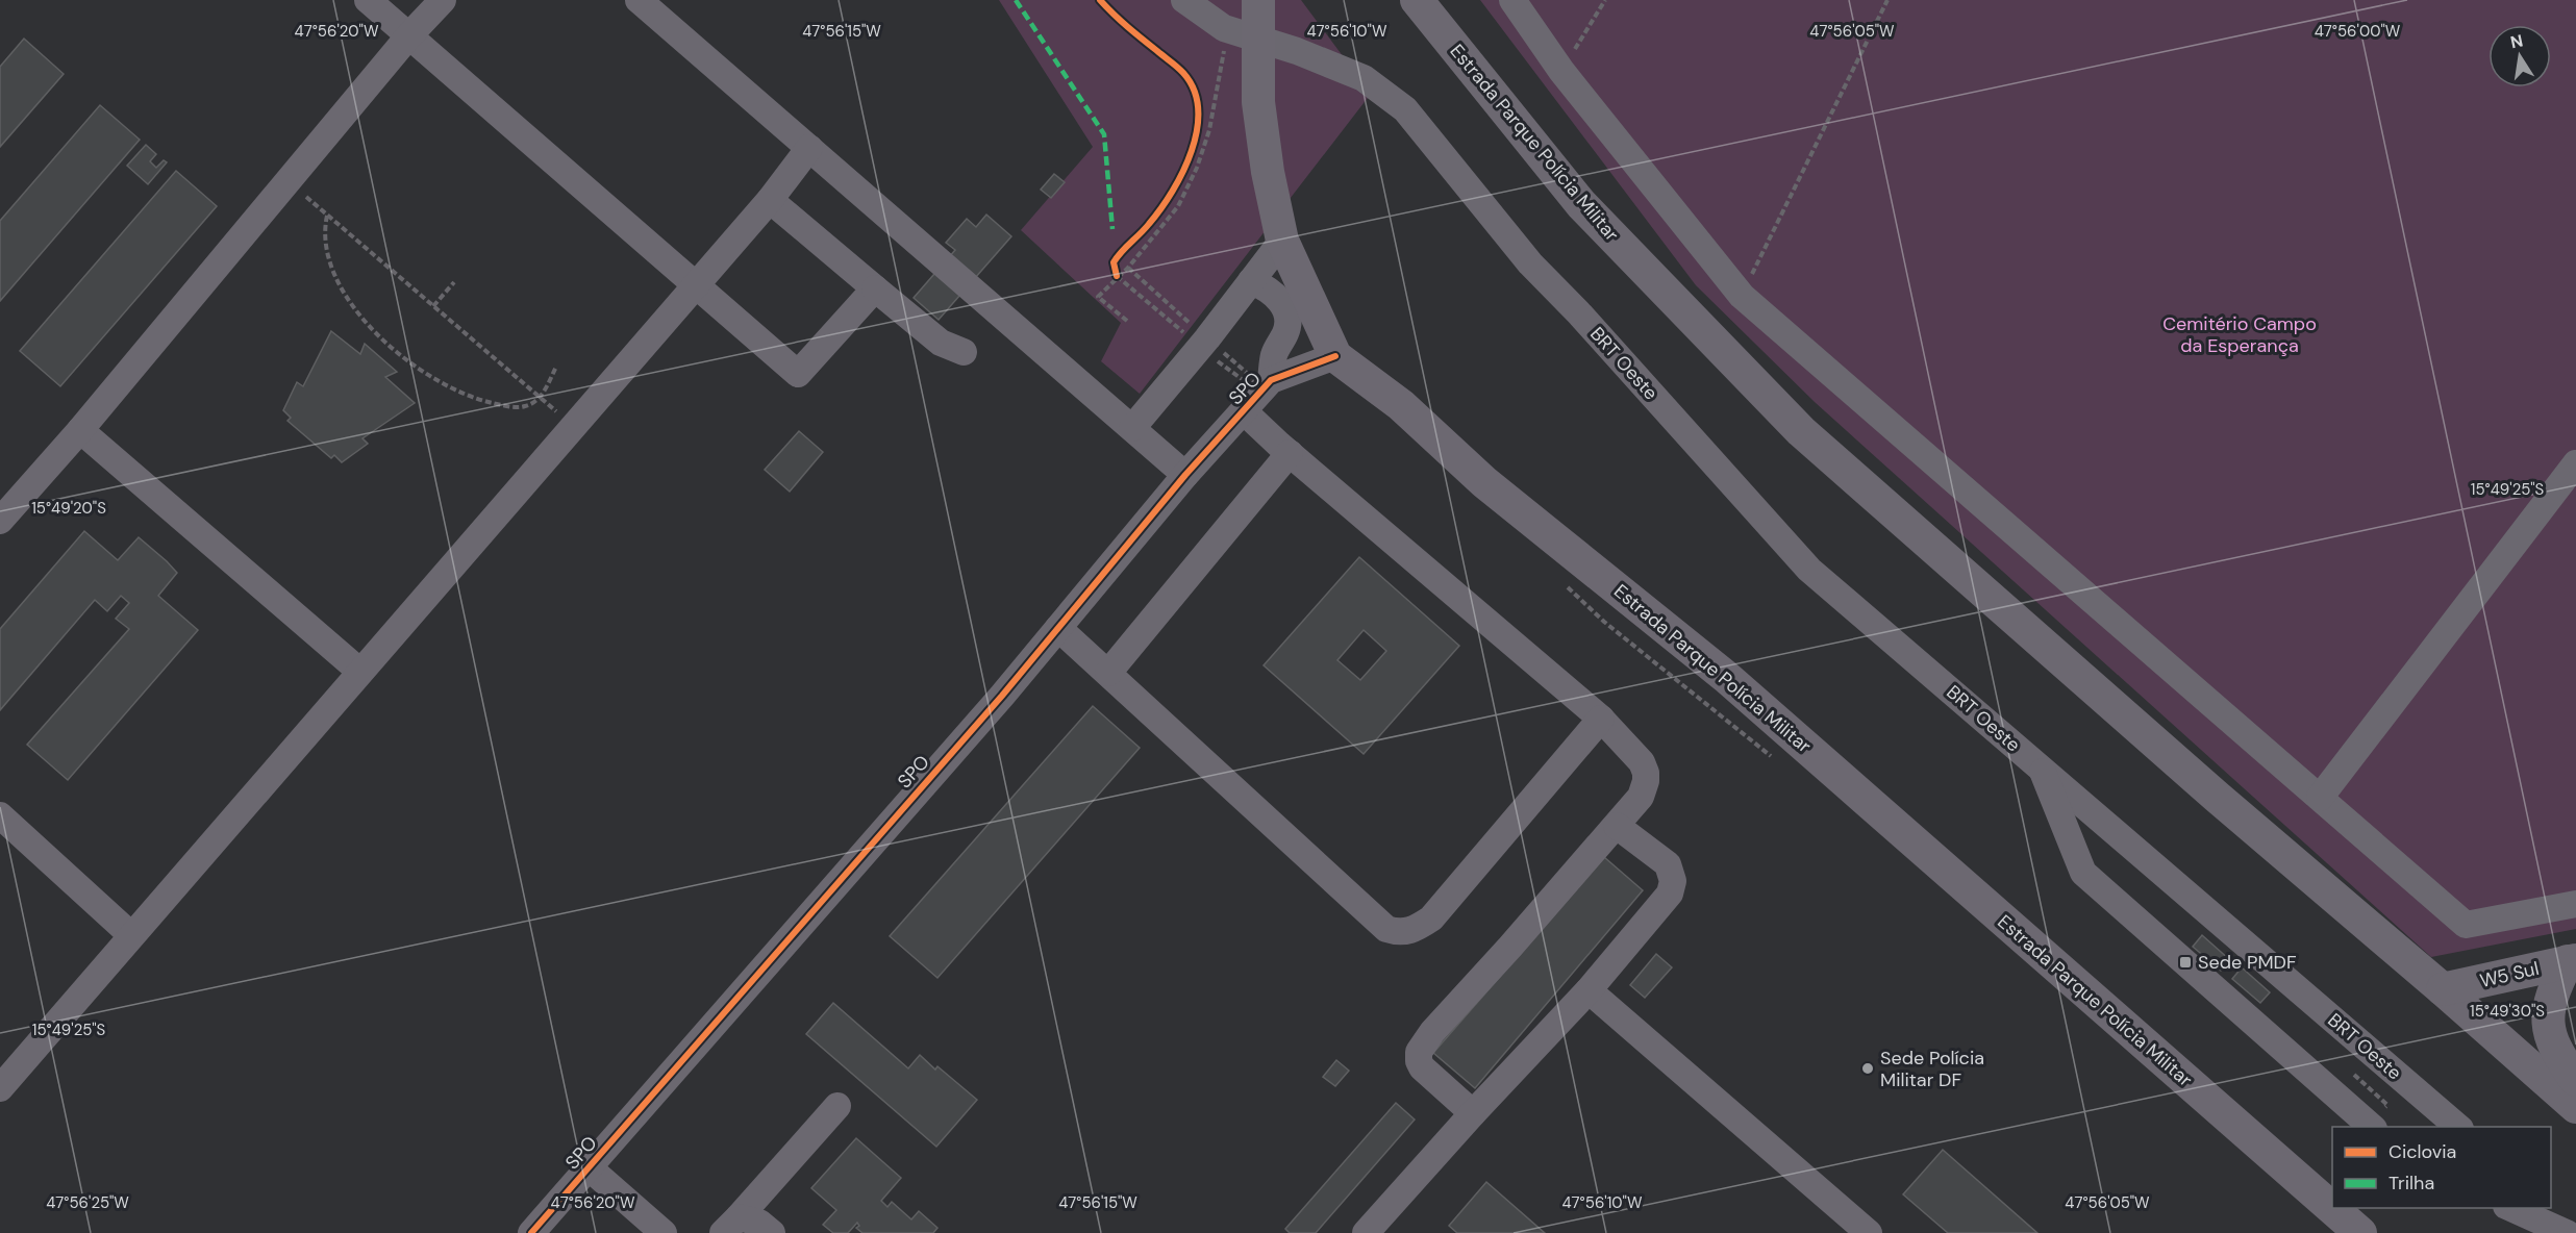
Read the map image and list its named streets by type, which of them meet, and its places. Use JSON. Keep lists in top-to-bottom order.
{
  "streets": {
    "main road": ["Estrada Parque Polícia Militar", "W5 Sul"],
    "street": ["BRT Oeste", "SPO"]
  },
  "crossings": [
    ["Estrada Parque Polícia Militar", "BRT Oeste"],
    ["Estrada Parque Polícia Militar", "SPO"],
    ["Estrada Parque Polícia Militar", "W5 Sul"]
  ],
  "parks": ["Cemitério Campo da Esperança"],
  "places": {
    "transit": ["Sede PMDF"],
    "other": ["Sede Polícia Militar DF"]
  },
  "legend": ["Ciclovia", "Trilha"],
  "north": "top",
  "coordinates": [
    "47°56'20\"W",
    "47°56'15\"W",
    "47°56'10\"W",
    "47°56'05\"W",
    "47°56'00\"W",
    "15°49'25\"S",
    "15°49'20\"S",
    "15°49'30\"S",
    "47°56'25\"W"
  ]
}
